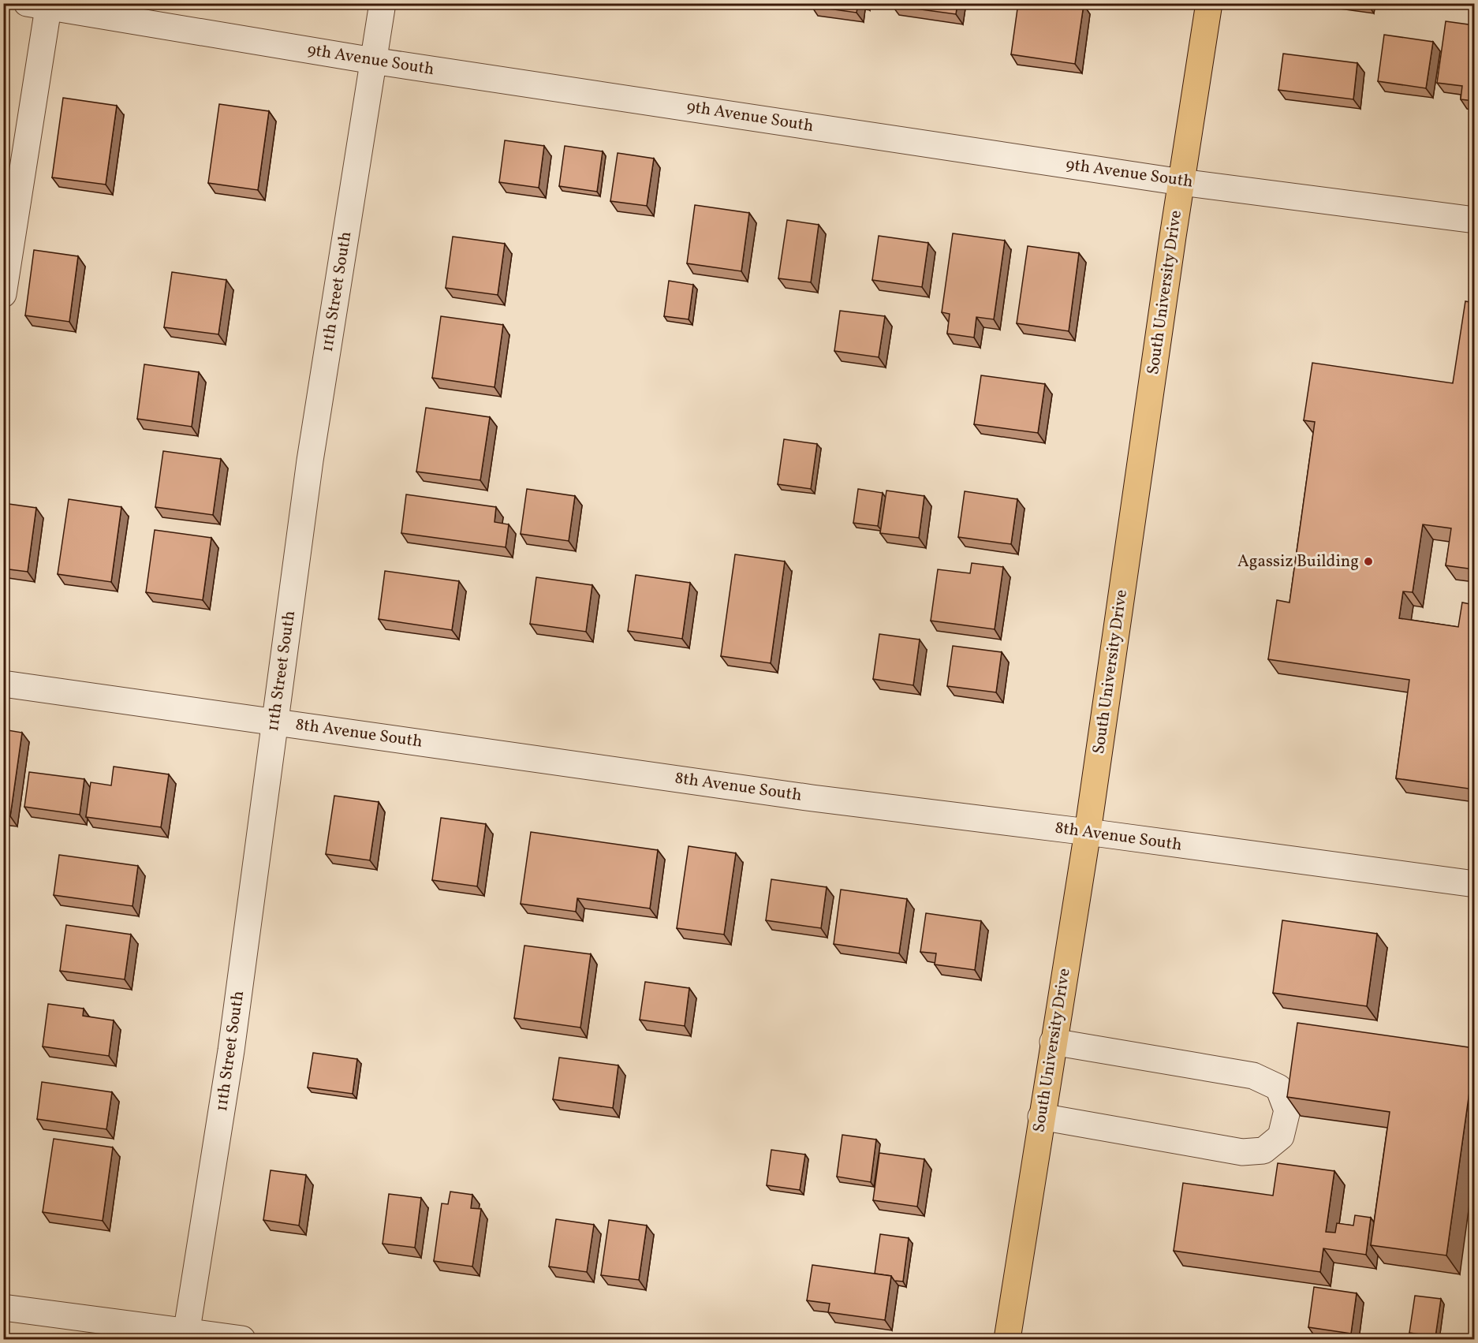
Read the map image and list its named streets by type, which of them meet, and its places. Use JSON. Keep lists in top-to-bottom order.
{
  "streets": {
    "main road": ["South University Drive"],
    "street": ["9th Avenue South", "11th Street South", "8th Avenue South"]
  },
  "crossings": [
    ["9th Avenue South", "11th Street South"],
    ["9th Avenue South", "South University Drive"],
    ["11th Street South", "8th Avenue South"],
    ["South University Drive", "8th Avenue South"]
  ],
  "places": ["Agassiz Building"]
}
